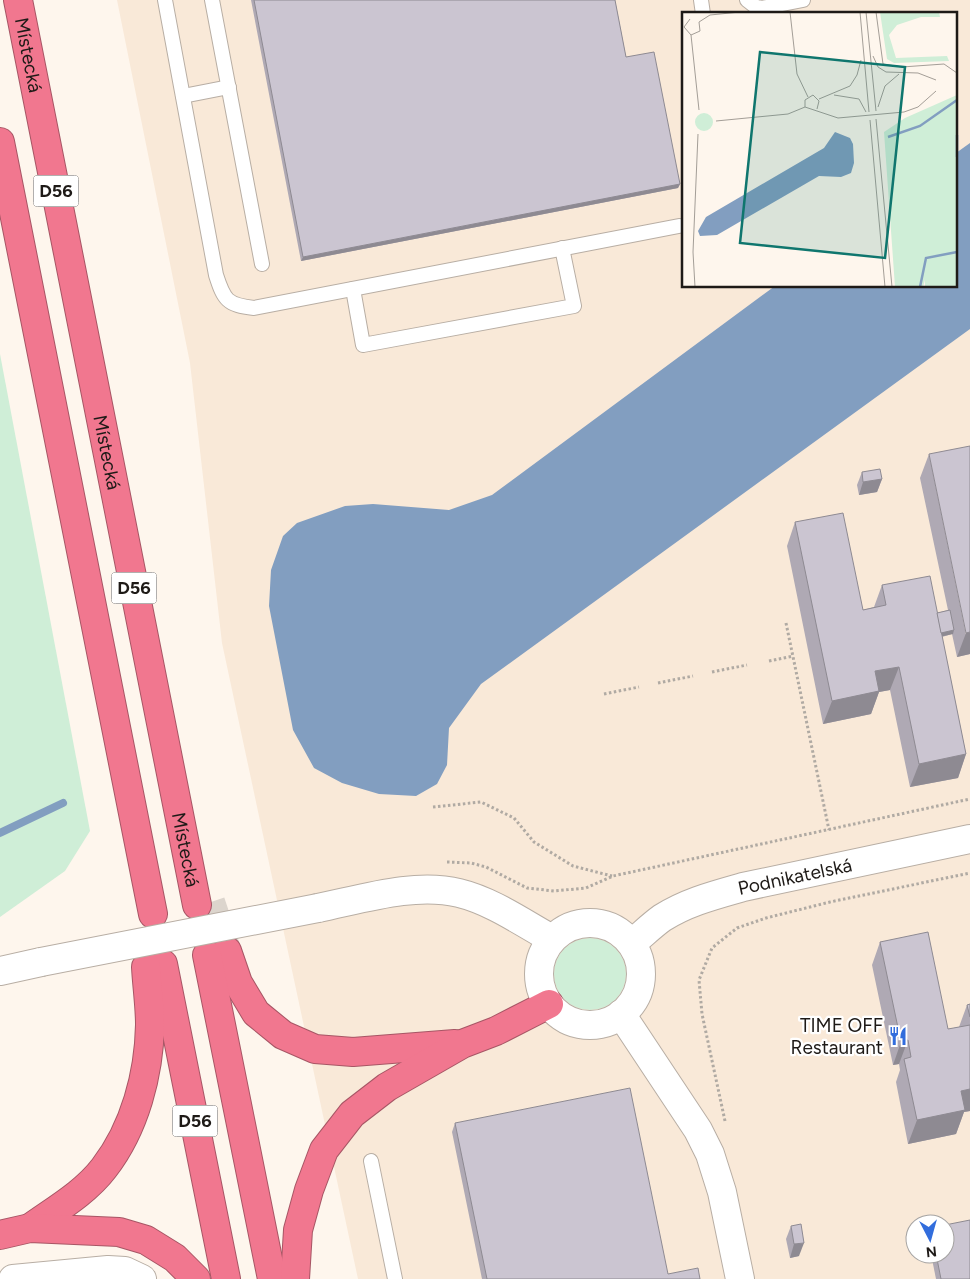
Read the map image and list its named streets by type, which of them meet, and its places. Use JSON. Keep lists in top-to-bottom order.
{
  "streets": {
    "highway": ["Místecká", "D56"],
    "street": ["Podnikatelská"]
  },
  "places": {
    "restaurant": ["TIME OFF Restaurant"]
  },
  "north": "bottom"
}
